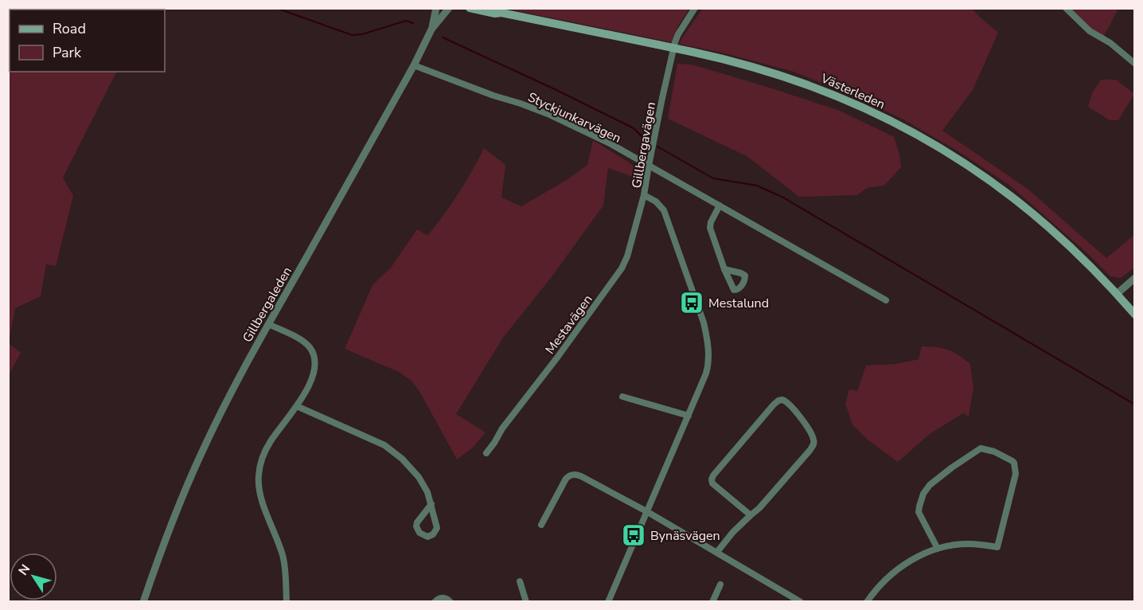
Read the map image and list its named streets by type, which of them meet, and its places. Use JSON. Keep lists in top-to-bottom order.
{
  "streets": {
    "main road": ["Västerleden"],
    "street": [
      "Styckjunkarvägen",
      "Gillbergavägen",
      "Gillbergaleden",
      "Mestavägen"
    ]
  },
  "crossings": [
    ["Styckjunkarvägen", "Gillbergavägen"],
    ["Styckjunkarvägen", "Gillbergaleden"],
    ["Gillbergavägen", "Mestavägen"]
  ],
  "places": {
    "bus stop": ["Mestalund", "Bynäsvägen"]
  },
  "legend": ["Road", "Park"],
  "north": "top left"
}
